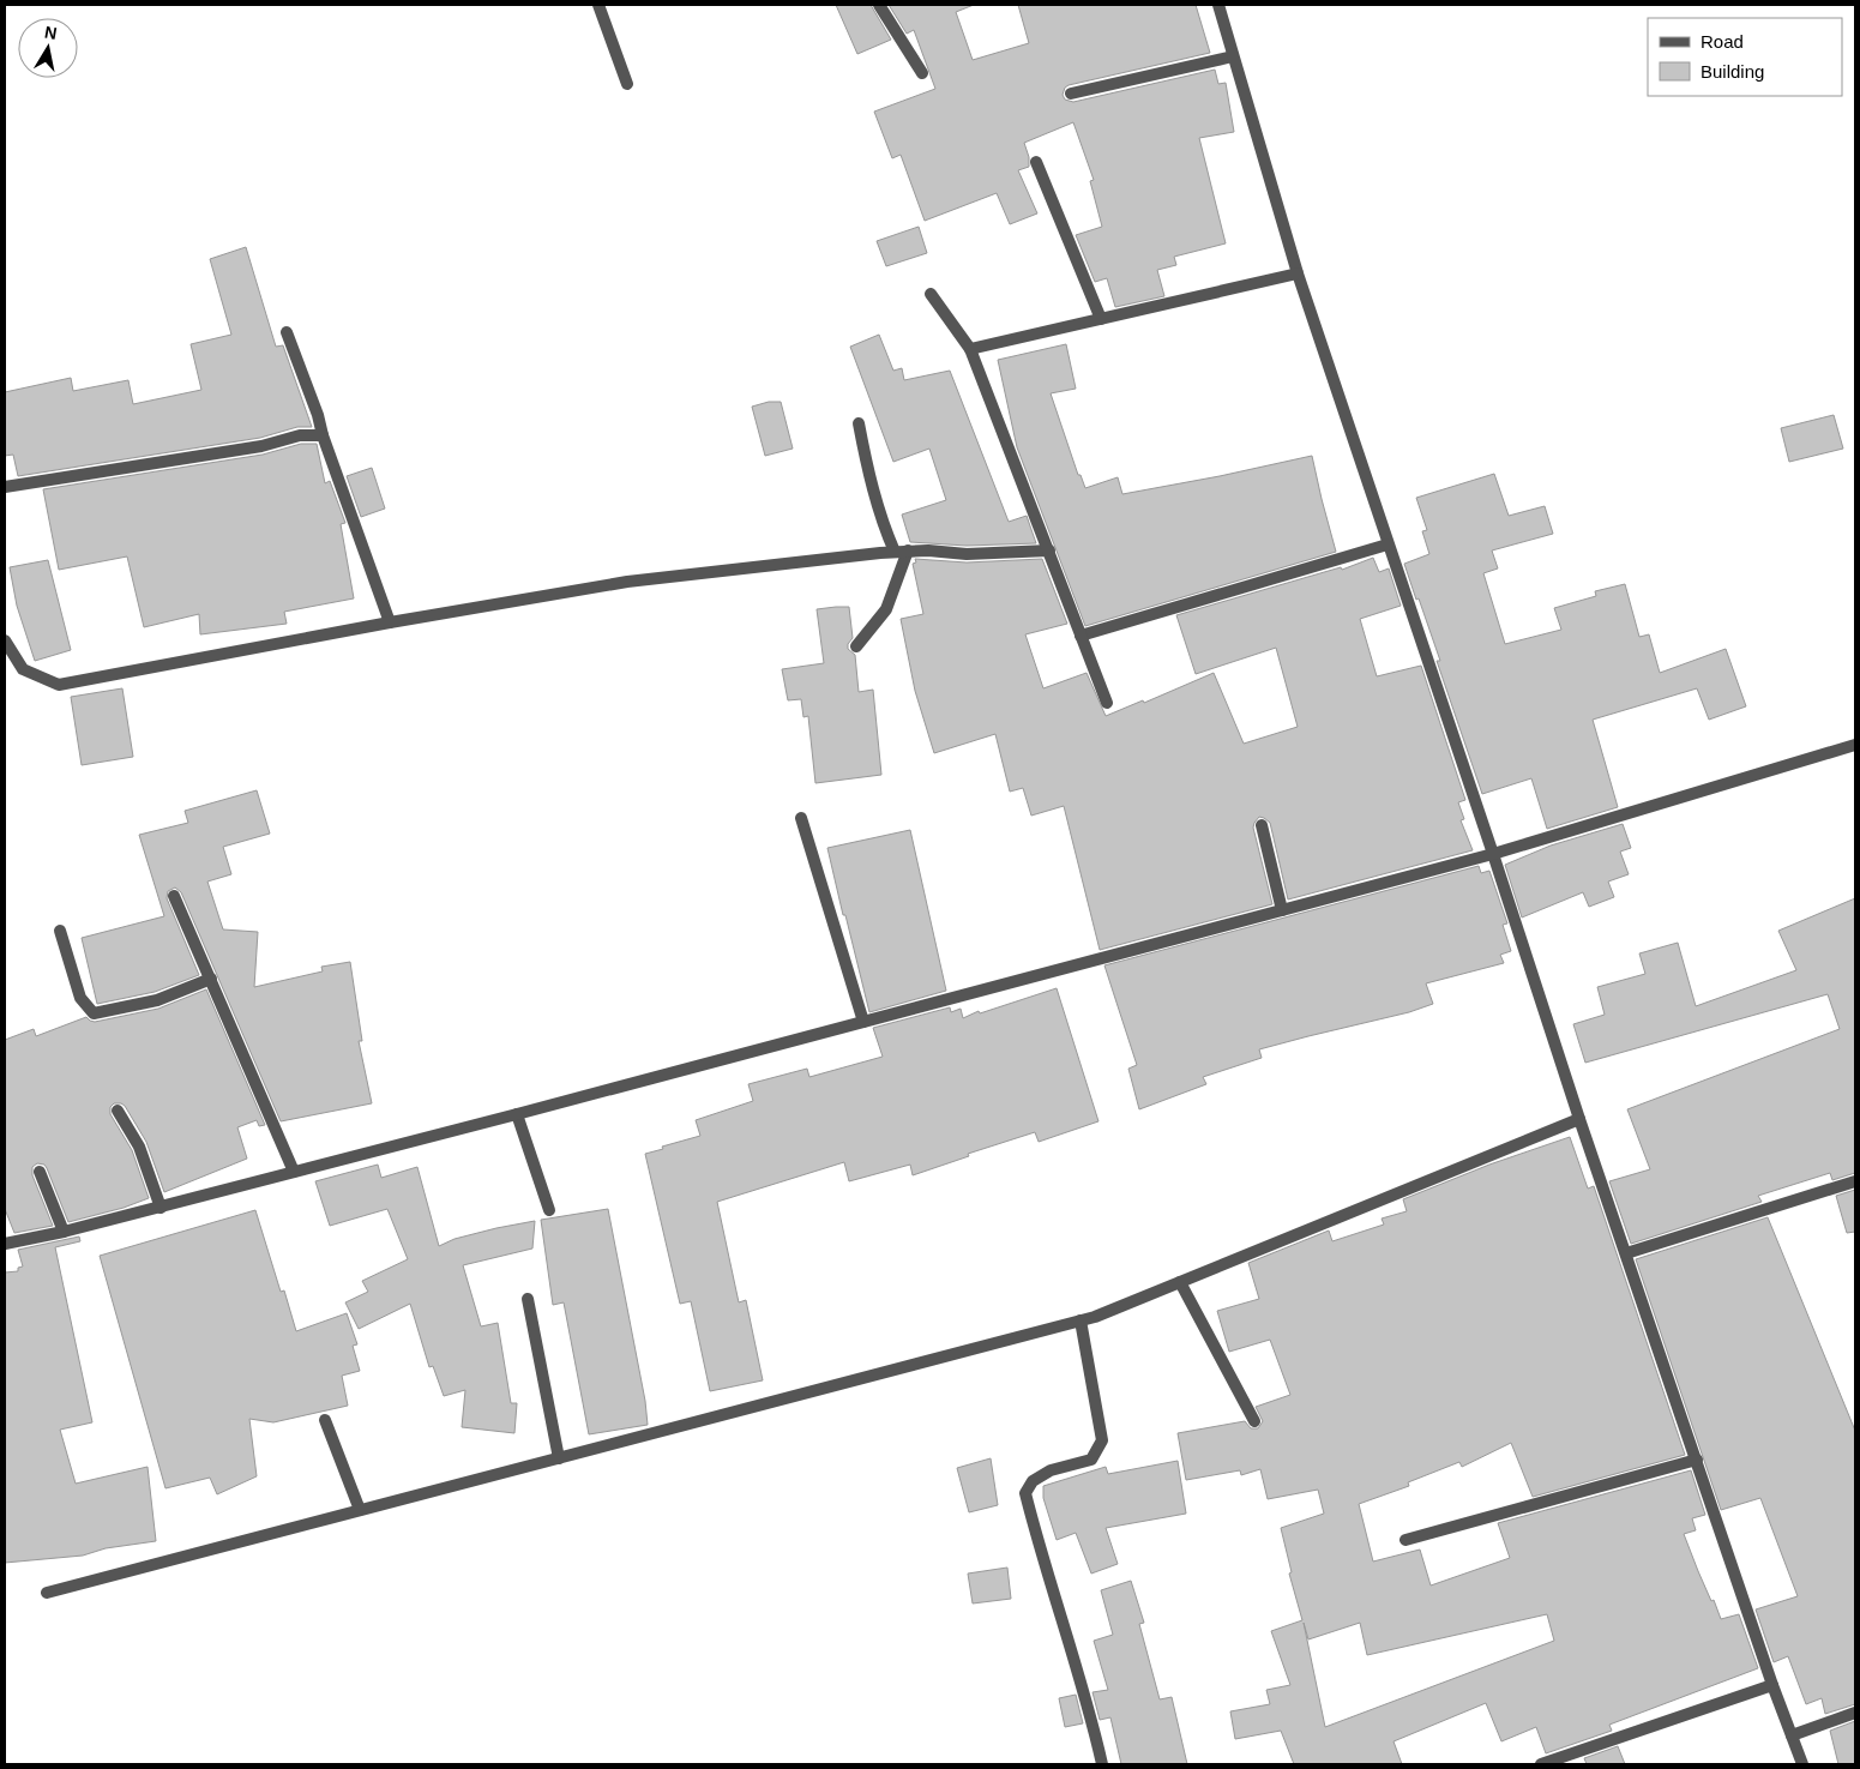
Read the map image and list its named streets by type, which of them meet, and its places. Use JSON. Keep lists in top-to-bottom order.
{
  "legend": ["Road", "Building"],
  "north": "top"
}
